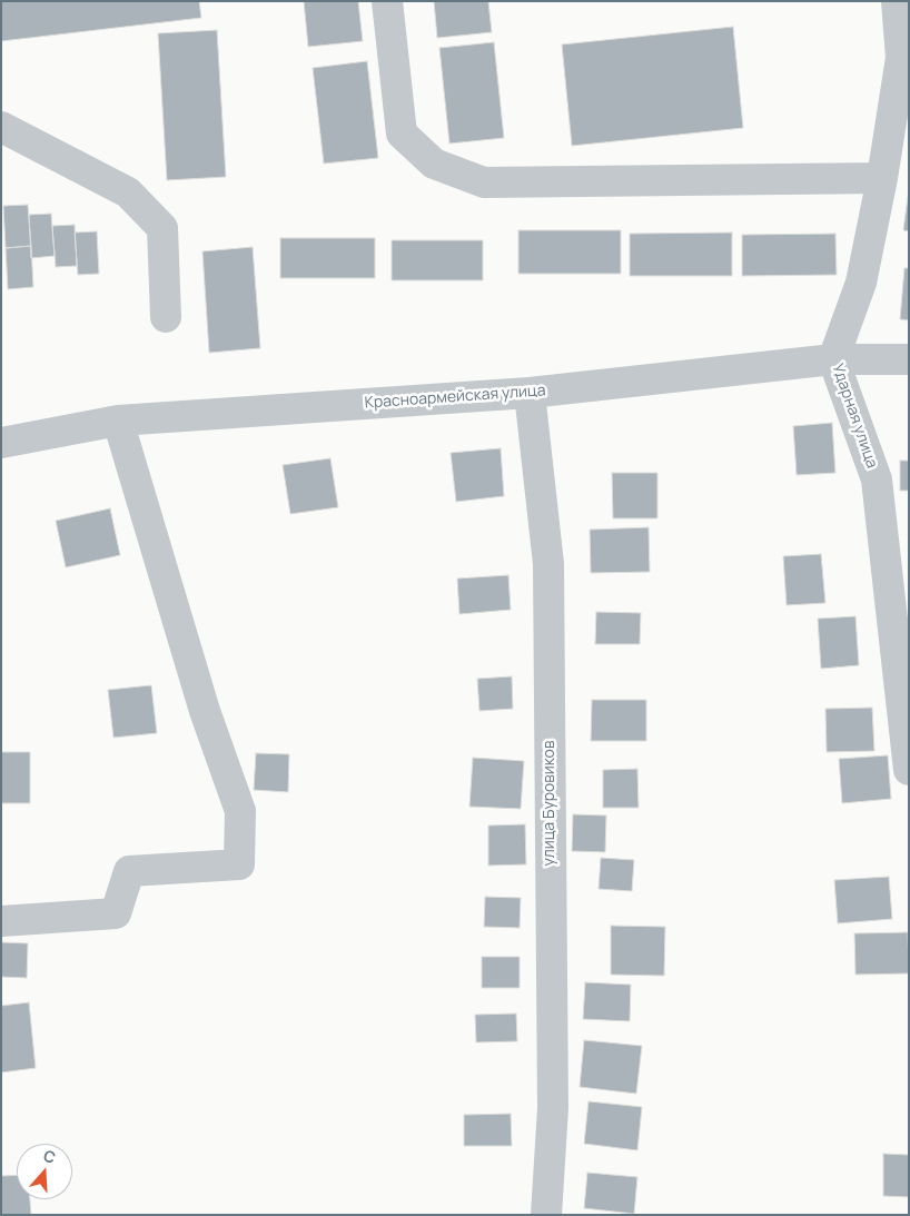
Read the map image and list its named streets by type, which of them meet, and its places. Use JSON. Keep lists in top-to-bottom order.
{
  "streets": {
    "street": ["Красноармейская улица", "Ударная улица", "улица Буровиков"]
  },
  "crossings": [
    ["Красноармейская улица", "Ударная улица"],
    ["Красноармейская улица", "улица Буровиков"]
  ],
  "north": "top"
}
